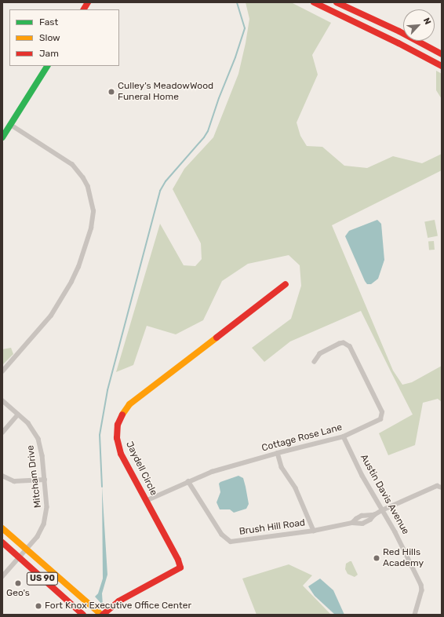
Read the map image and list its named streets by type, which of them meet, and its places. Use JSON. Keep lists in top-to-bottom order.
{
  "streets": {
    "street": [
      "Cottage Rose Lane",
      "Jaydell Circle",
      "Mitcham Drive",
      "Austin Davis Avenue",
      "Brush Hill Road",
      "US 90"
    ]
  },
  "crossings": [
    ["Cottage Rose Lane", "Jaydell Circle"],
    ["Cottage Rose Lane", "Austin Davis Avenue"],
    ["Cottage Rose Lane", "Brush Hill Road"],
    ["Jaydell Circle", "US 90"],
    ["Mitcham Drive", "US 90"],
    ["Austin Davis Avenue", "Brush Hill Road"]
  ],
  "places": [
    "Culley's MeadowWood Funeral Home",
    "Red Hills Academy",
    "Geo's",
    "Fort Knox Executive Office Center"
  ],
  "legend": ["Fast", "Slow", "Jam"],
  "north": "top right"
}
